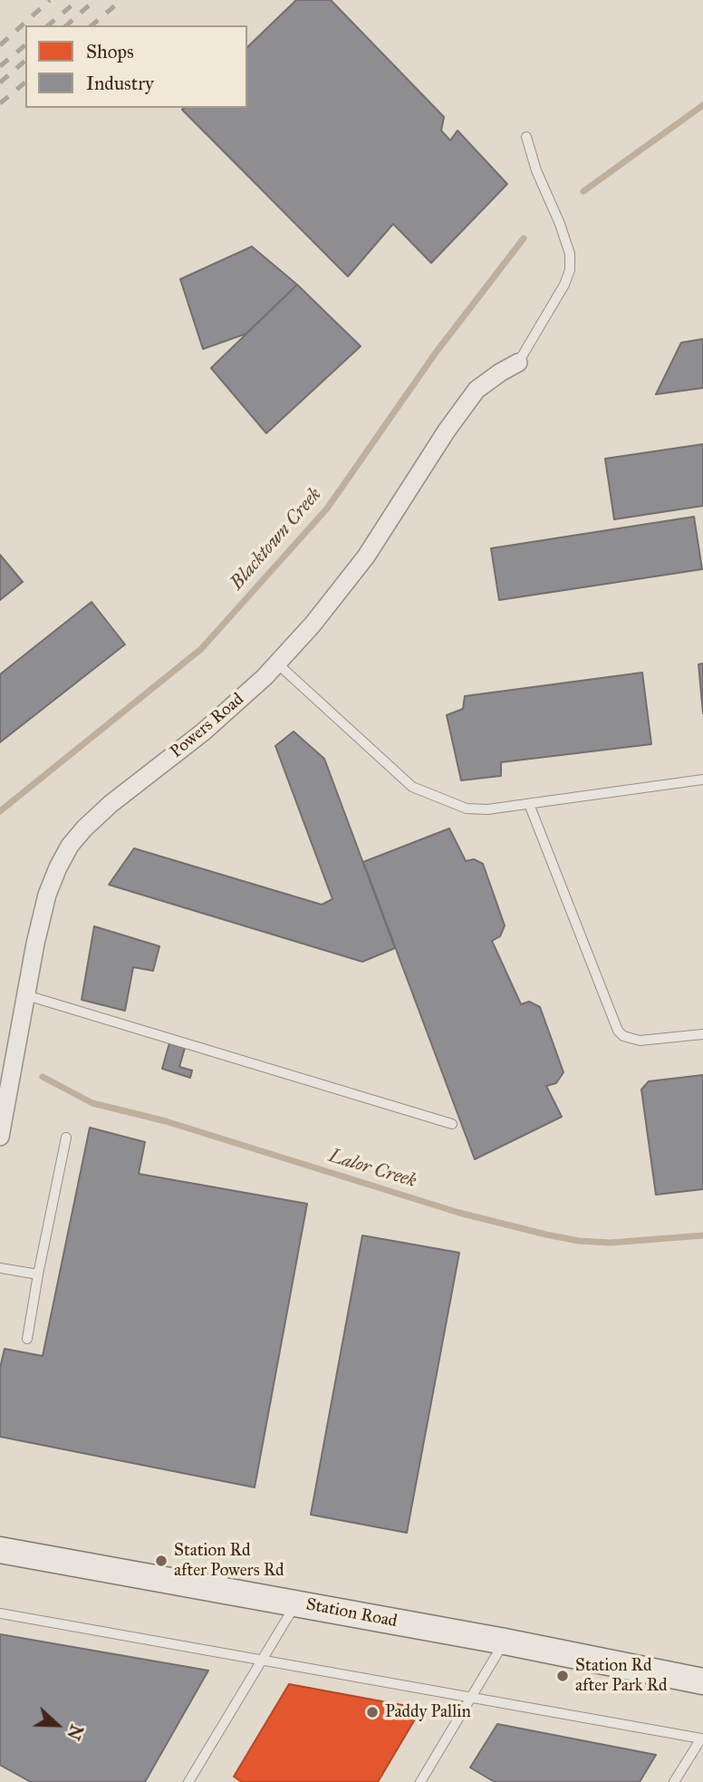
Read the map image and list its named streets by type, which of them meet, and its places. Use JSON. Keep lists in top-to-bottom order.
{
  "streets": {
    "main road": ["Station Road"],
    "street": ["Powers Road"]
  },
  "water": ["Blacktown Creek", "Lalor Creek"],
  "places": ["Station Rd after Powers Rd", "Station Rd after Park Rd", "Paddy Pallin"],
  "legend": ["Shops", "Industry"],
  "north": "right"
}
